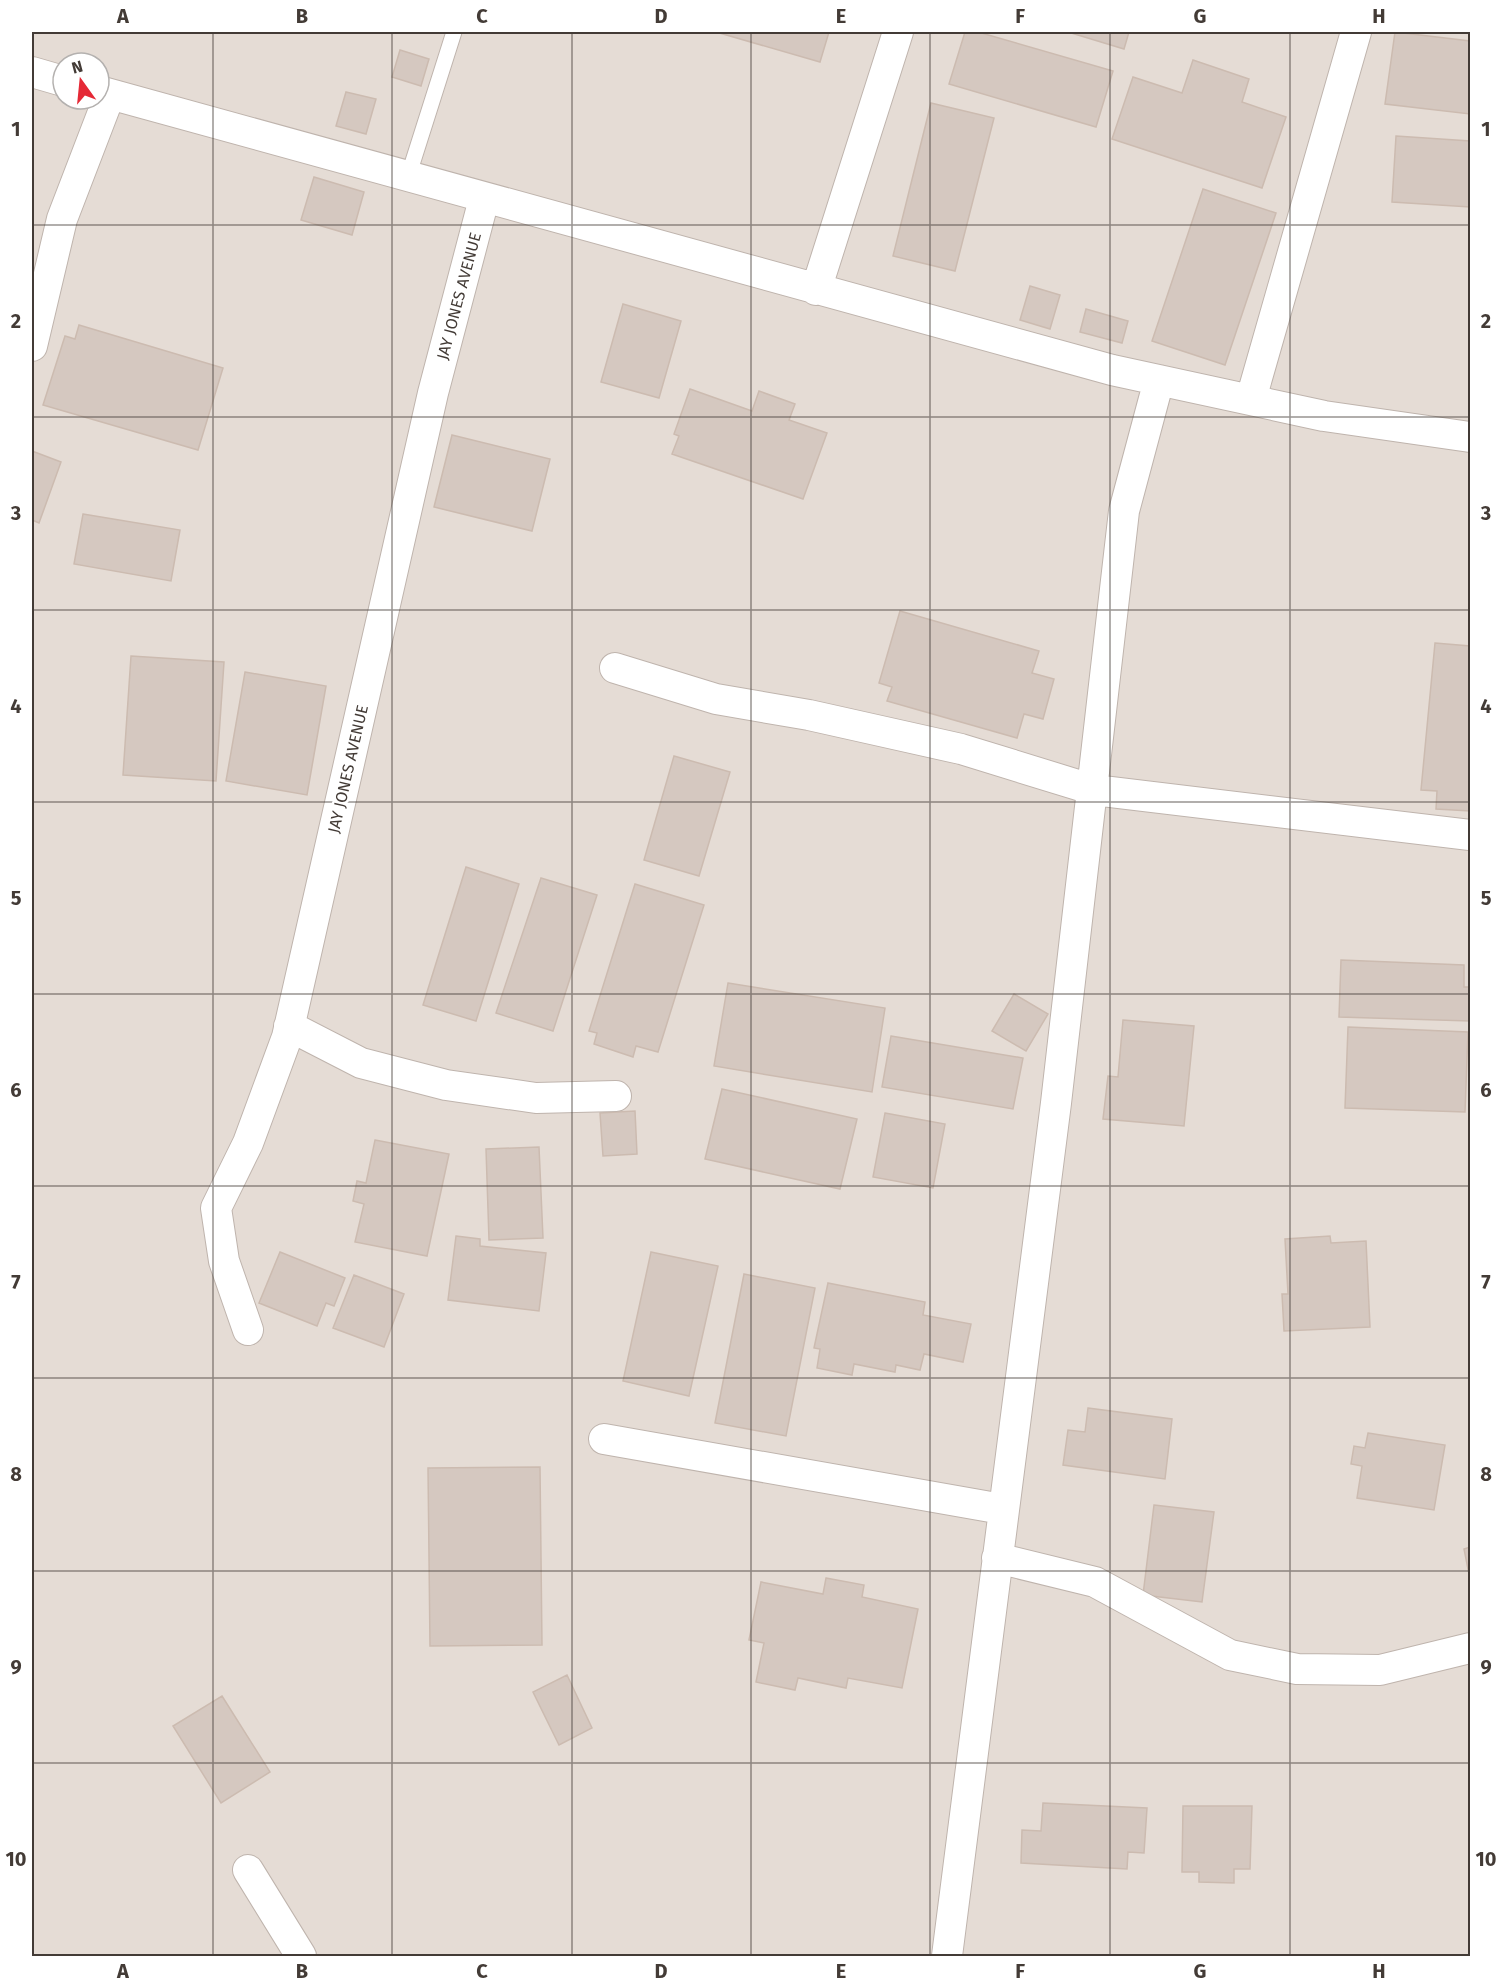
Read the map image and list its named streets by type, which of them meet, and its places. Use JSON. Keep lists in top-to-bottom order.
{
  "streets": {
    "street": ["JAY JONES AVENUE"]
  },
  "north": "top",
  "grid": {
    "columns": [
      "A",
      "B",
      "C",
      "D",
      "E",
      "F",
      "G",
      "H"
    ],
    "rows": [
      "1",
      "2",
      "3",
      "4",
      "5",
      "6",
      "7",
      "8",
      "9",
      "10"
    ]
  }
}
